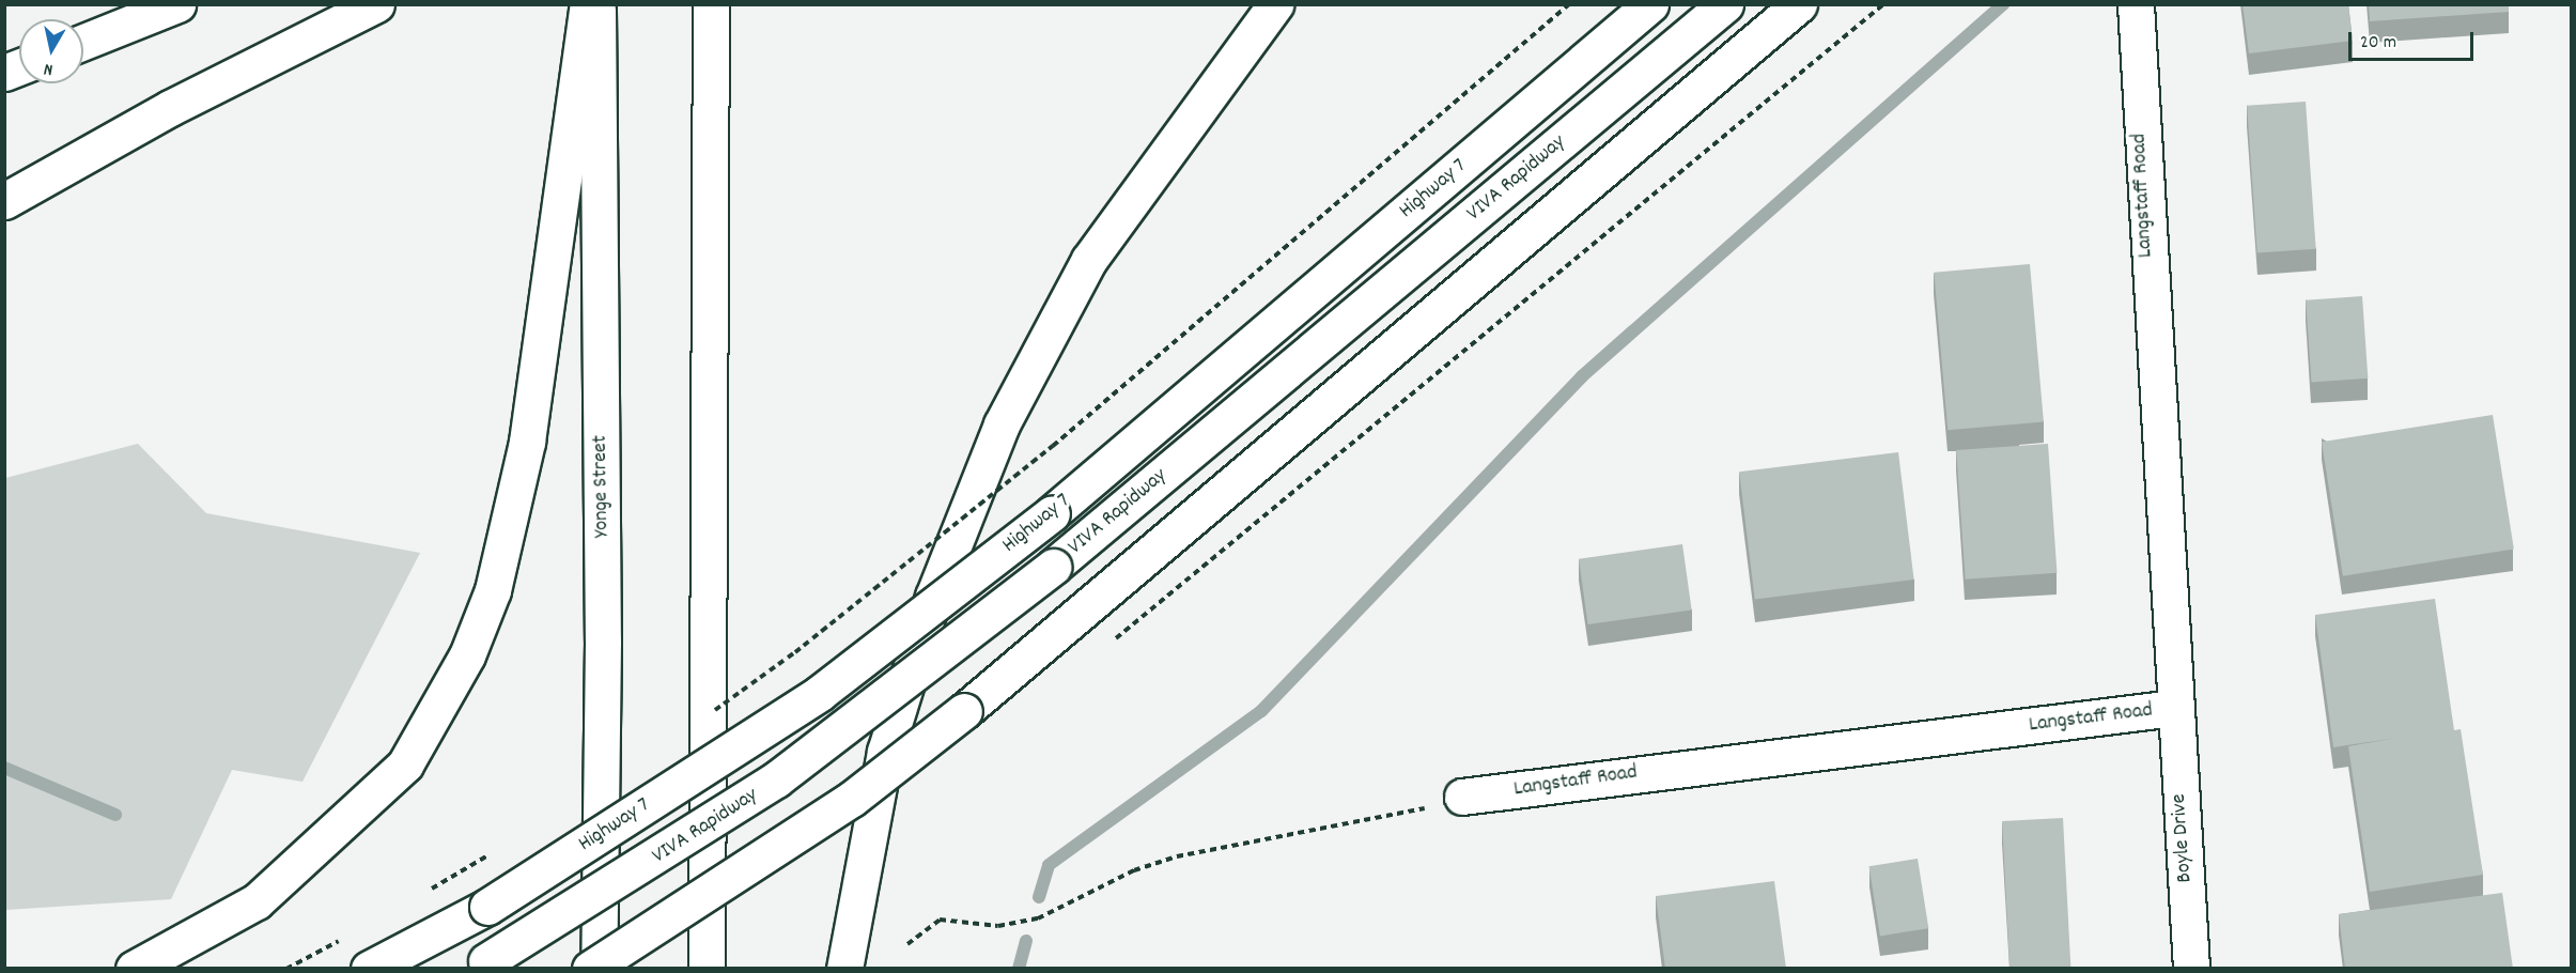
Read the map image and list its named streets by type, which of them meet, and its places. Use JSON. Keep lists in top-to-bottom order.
{
  "streets": {
    "main road": [
      "VIVA Rapidway",
      "Highway 7",
      "Langstaff Road",
      "Yonge Street",
      "Boyle Drive"
    ]
  },
  "crossings": [
    ["Langstaff Road", "Boyle Drive"]
  ],
  "scale_bar": "20 m",
  "north": "bottom"
}
